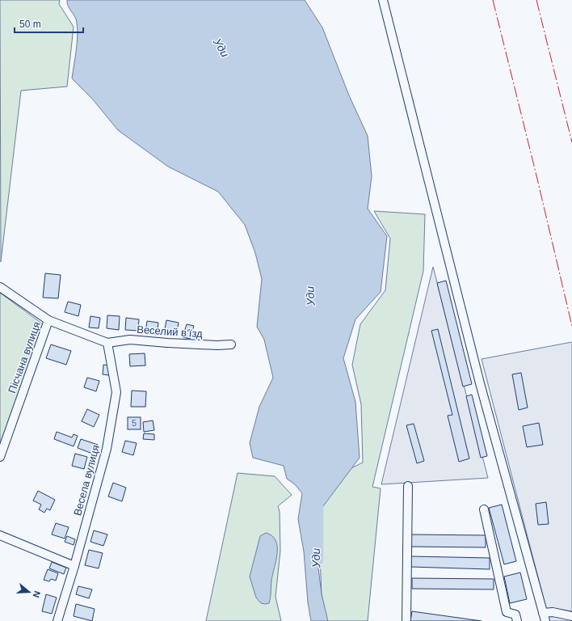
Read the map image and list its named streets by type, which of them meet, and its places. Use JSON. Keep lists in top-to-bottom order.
{
  "streets": {
    "street": ["Веселий в’їзд", "Пісчана вулиця", "Весела вулиця"]
  },
  "crossings": [
    ["Веселий в’їзд", "Весела вулиця"]
  ],
  "water": ["Уди"],
  "house_numbers": ["5"],
  "scale_bar": "50 m",
  "north": "right"
}
